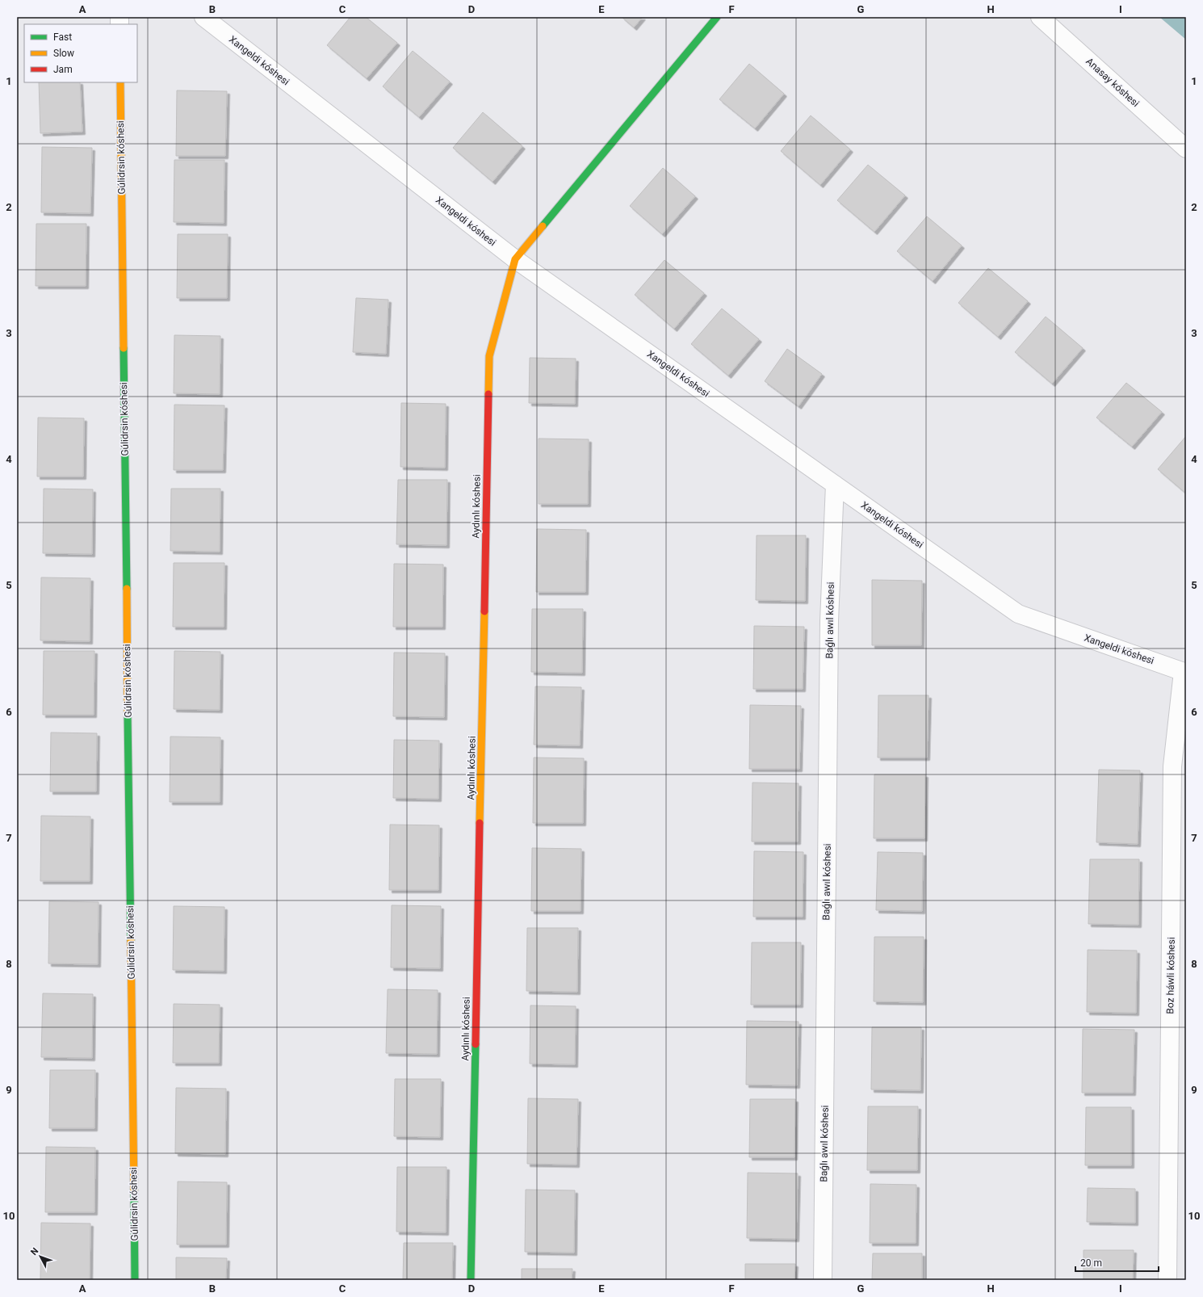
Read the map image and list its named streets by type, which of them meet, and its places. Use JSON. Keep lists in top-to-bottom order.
{
  "streets": {
    "street": [
      "Xangeldi kóshesi",
      "Anasay kóshesi",
      "Gúlidrsin kóshesi",
      "Aydınlı kóshesi",
      "Baǵlı awıl kóshesi",
      "Boz háwli kóshesi"
    ]
  },
  "crossings": [
    ["Xangeldi kóshesi", "Aydınlı kóshesi"],
    ["Xangeldi kóshesi", "Baǵlı awıl kóshesi"],
    ["Xangeldi kóshesi", "Boz háwli kóshesi"]
  ],
  "legend": ["Fast", "Slow", "Jam"],
  "scale_bar": "20 m",
  "north": "top left",
  "grid": {
    "columns": [
      "A",
      "B",
      "C",
      "D",
      "E",
      "F",
      "G",
      "H",
      "I"
    ],
    "rows": [
      "1",
      "2",
      "3",
      "4",
      "5",
      "6",
      "7",
      "8",
      "9",
      "10"
    ]
  }
}
